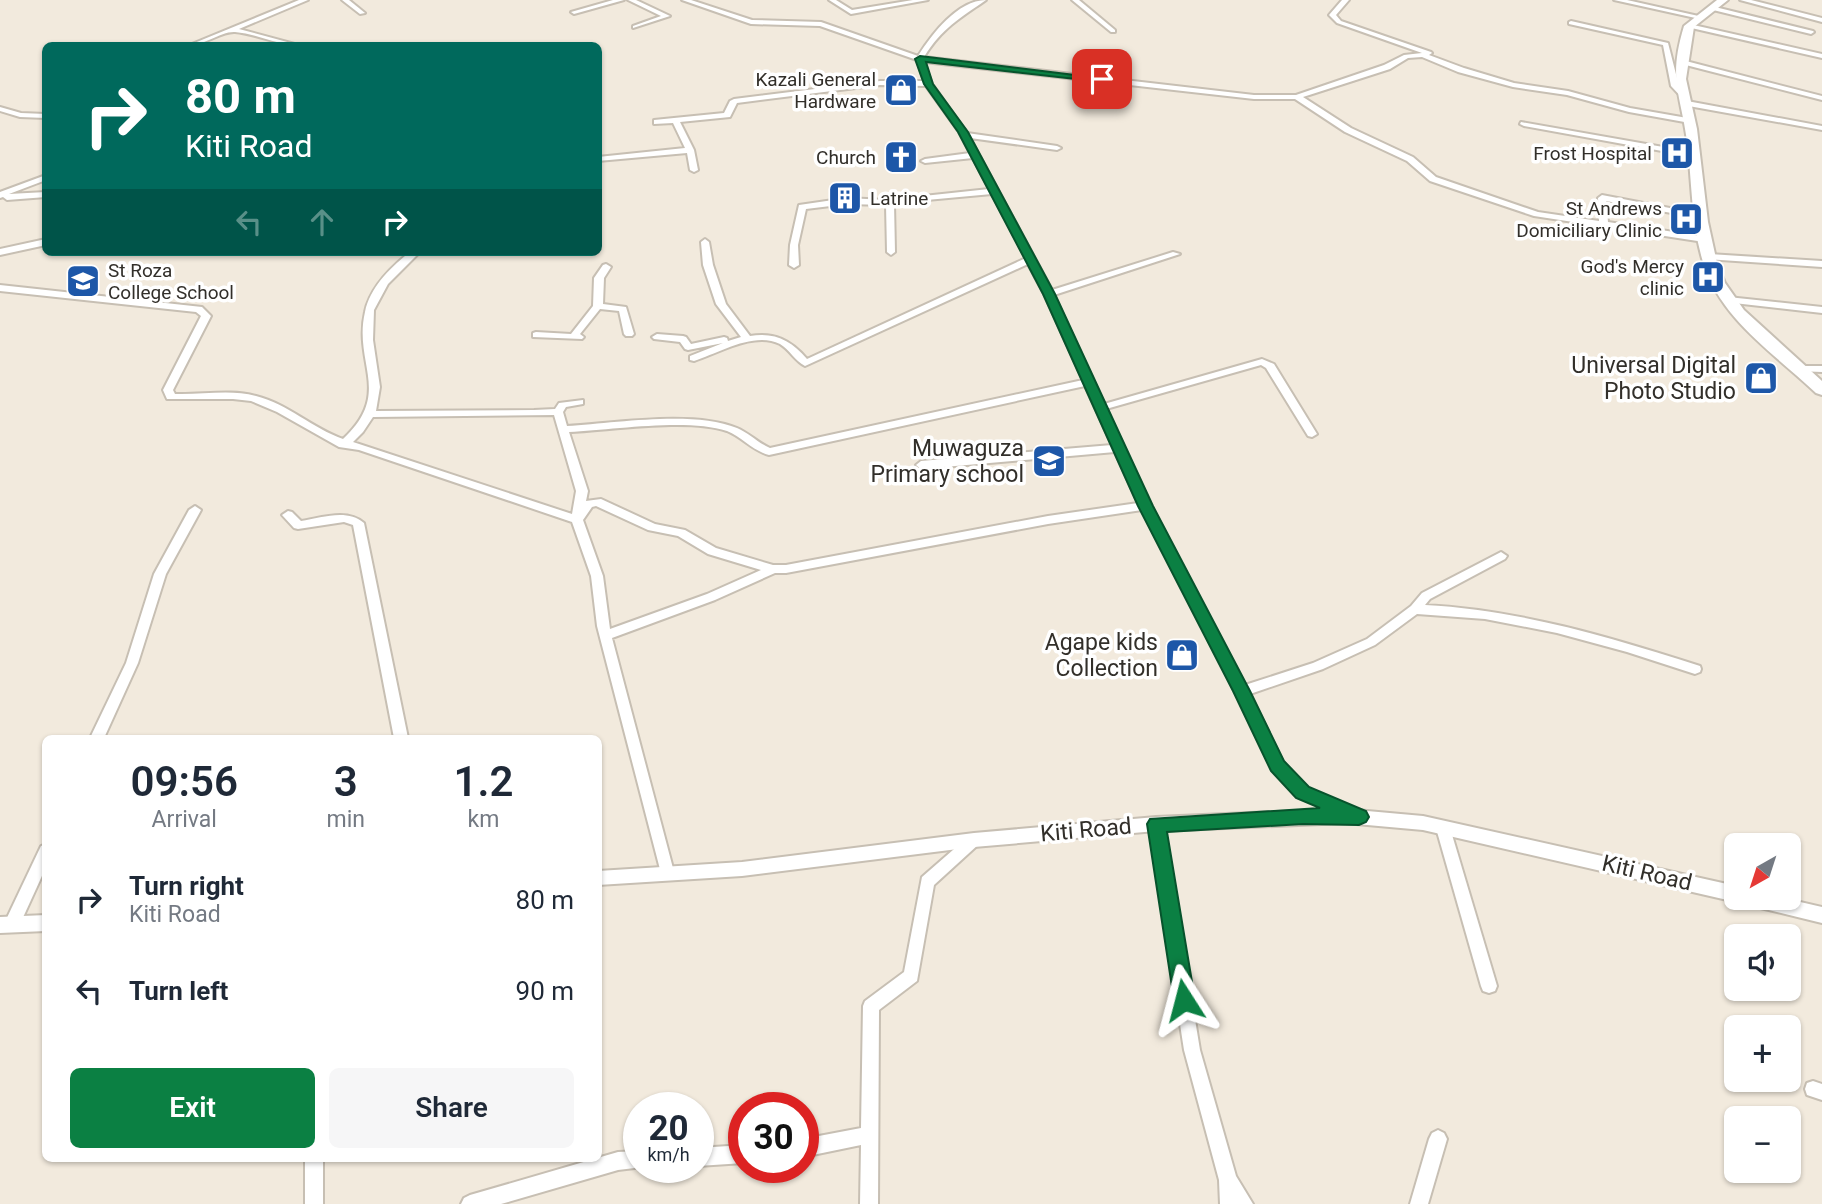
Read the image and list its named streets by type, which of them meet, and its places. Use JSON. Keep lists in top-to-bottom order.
{
  "streets": {
    "street": ["Kiti Road"]
  },
  "places": {
    "shop": ["Kazali General Hardware", "Universal Digital Photo Studio", "Agape kids Collection"],
    "hospital": ["Frost Hospital", "St Andrews Domiciliary Clinic", "God's Mercy clinic"],
    "church": ["Church"],
    "building": ["Latrine"],
    "school or university": ["St Roza College School", "Muwaguza Primary school"]
  },
  "north": "bottom left",
  "page": {
    "turn": ["80 m", "Kiti Road"],
    "eta": [
      "09:56",
      "Arrival",
      "3",
      "min",
      "1.2",
      "km"
    ],
    "map_buttons": ["+", "−"],
    "list": [
      {
        "name": "Turn right",
        "note": "Kiti Road",
        "value": "80 m"
      },
      {
        "name": "Turn left",
        "value": "90 m"
      }
    ],
    "buttons": ["Exit", "Share"],
    "speed": "20 km/h",
    "limit": "30"
  }
}
